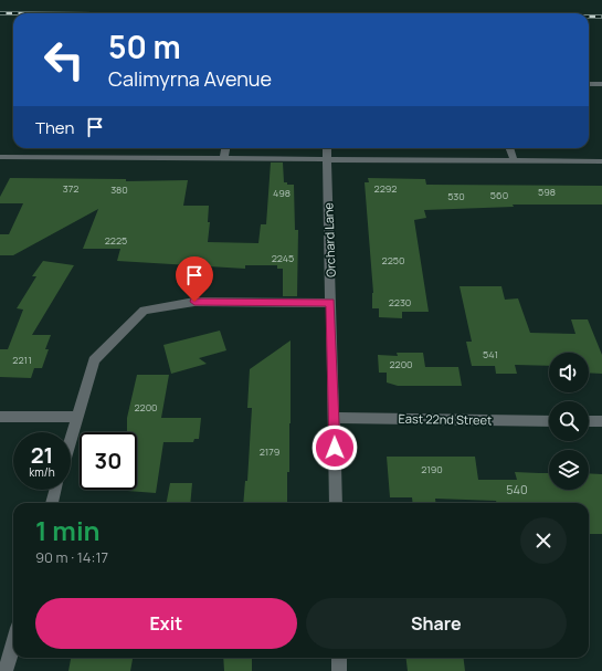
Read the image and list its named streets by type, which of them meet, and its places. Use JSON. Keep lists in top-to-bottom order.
{
  "streets": {
    "street": ["Orchard Lane", "East 22nd Street"]
  },
  "crossings": [
    ["Orchard Lane", "East 22nd Street"]
  ],
  "house_numbers": [
    "372",
    "2292",
    "380",
    "598",
    "498",
    "560",
    "530",
    "2225",
    "2245",
    "2250",
    "2230",
    "541",
    "2211",
    "2200",
    "2200",
    "2179",
    "2190",
    "540"
  ],
  "page": {
    "turn": ["50 m", "Calimyrna Avenue"],
    "then": "Then",
    "speed": "21 km/h",
    "limit": "30",
    "heading": ["1 min", "90 m · 14:17"],
    "buttons": ["Exit", "Share"]
  }
}
